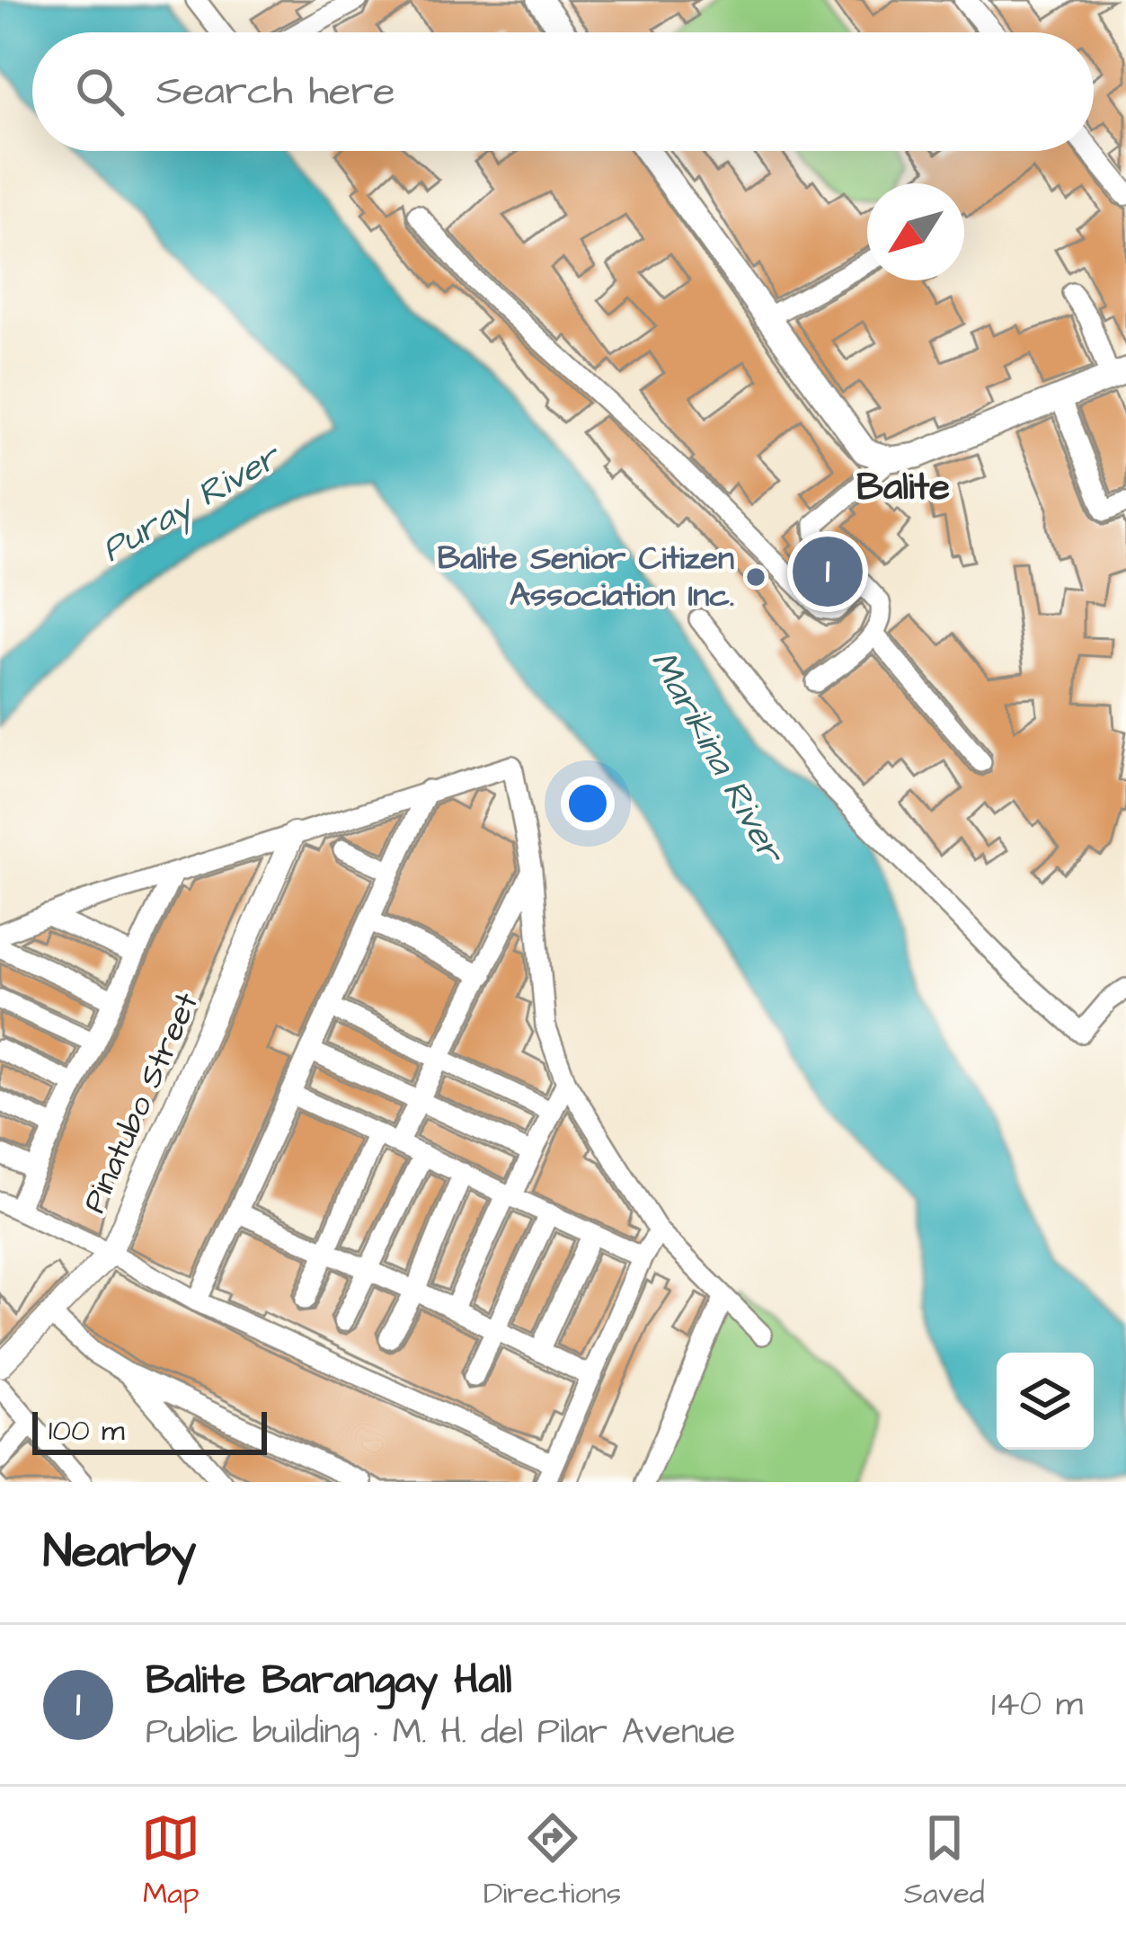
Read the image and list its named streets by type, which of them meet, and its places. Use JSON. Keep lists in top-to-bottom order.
{
  "streets": {
    "street": ["Pinatubo Street"]
  },
  "districts": ["Balite"],
  "water": ["Puray River", "Marikina River"],
  "places": ["Balite Senior Citizen Association Inc."],
  "scale_bar": "100 m",
  "north": "bottom left",
  "page": {
    "search": "Search here",
    "pins": "1",
    "scale": "100 m",
    "heading": "Nearby",
    "list": [
      {
        "mark": "1",
        "name": "Balite Barangay Hall",
        "note": "Public building · M. H. del Pilar Avenue",
        "value": "140 m"
      }
    ],
    "nav": ["Map", "Directions", "Saved"]
  }
}
